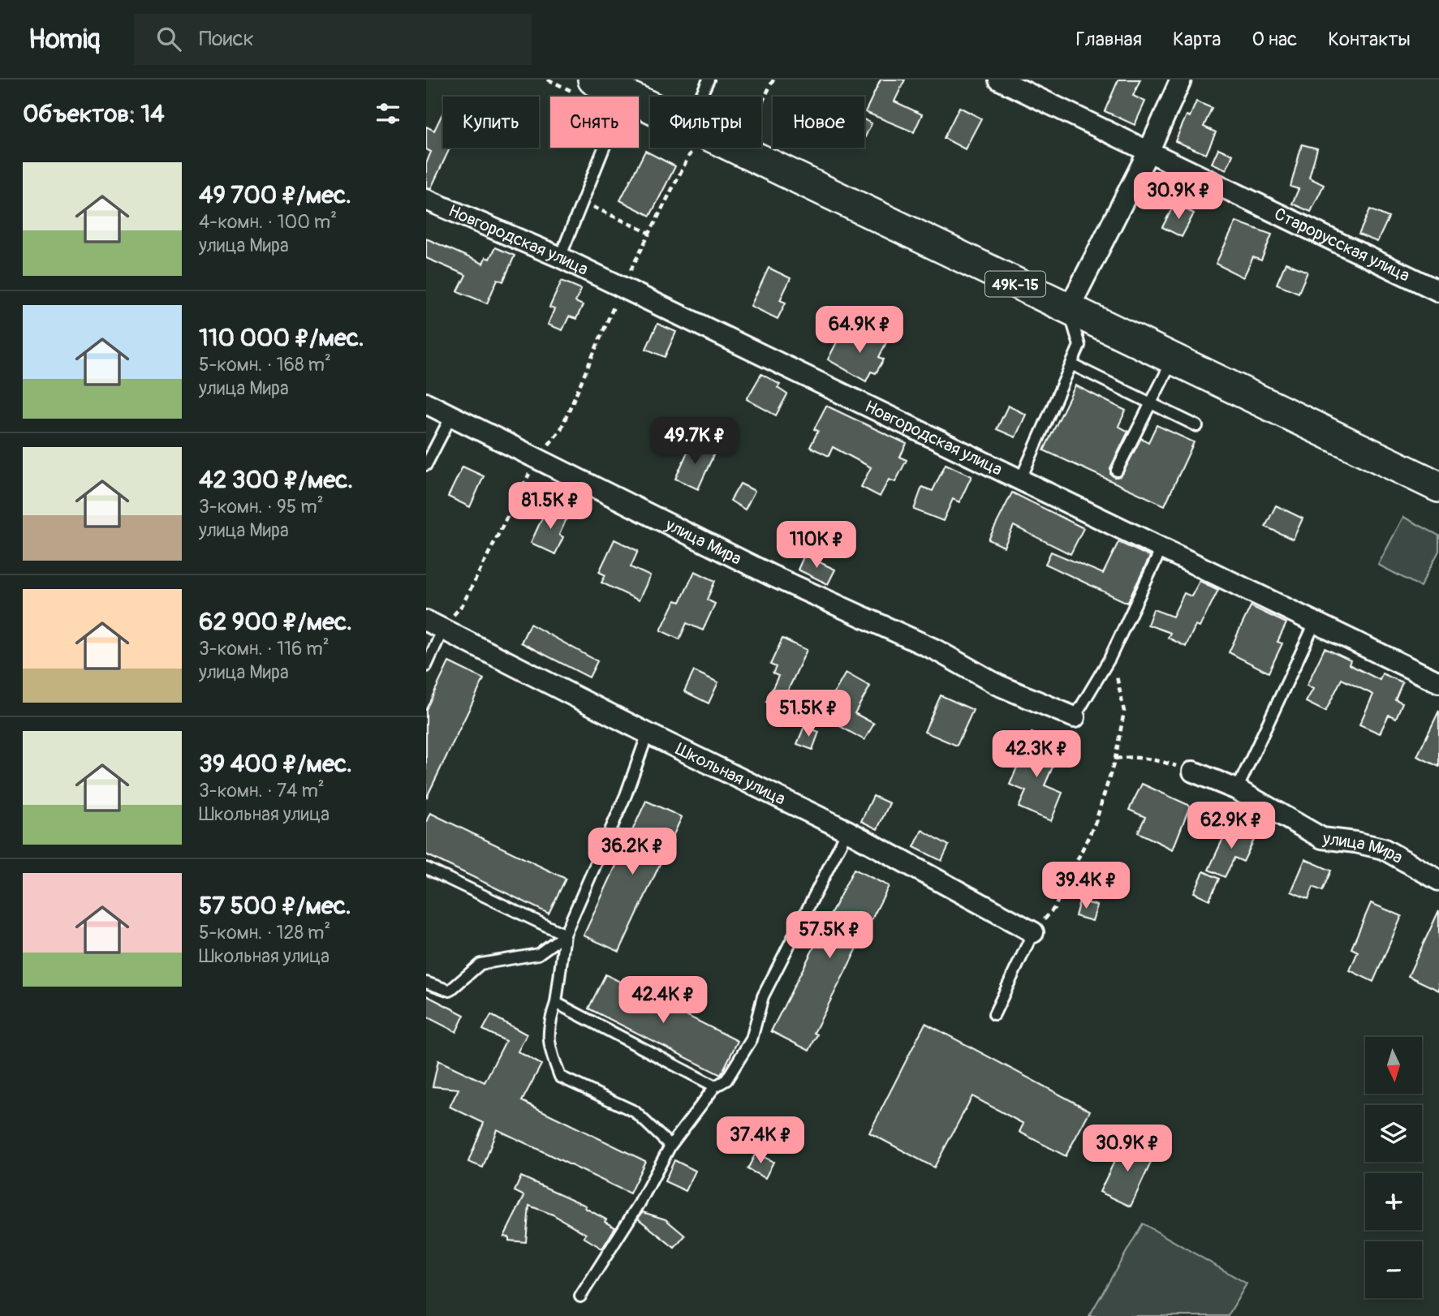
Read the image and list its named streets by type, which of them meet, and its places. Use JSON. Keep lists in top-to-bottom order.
{
  "streets": {
    "main road": ["49К-15"],
    "street": [
      "Новгородская улица",
      "Старорусская улица",
      "улица Мира",
      "Школьная улица"
    ]
  },
  "north": "bottom",
  "page": {
    "header": "Homiq",
    "search": "Поиск",
    "nav": [
      "Главная",
      "Карта",
      "О нас",
      "Контакты"
    ],
    "heading": "Объектов: 14",
    "chip": [
      "Купить",
      "Снять",
      "Фильтры",
      "Новое"
    ],
    "list": [
      {
        "name": "49 700 ₽/мес.",
        "note": "4-комн. · 100 m² · улица Мира"
      },
      {
        "name": "110 000 ₽/мес.",
        "note": "5-комн. · 168 m² · улица Мира"
      },
      {
        "name": "42 300 ₽/мес.",
        "note": "3-комн. · 95 m² · улица Мира"
      },
      {
        "name": "62 900 ₽/мес.",
        "note": "3-комн. · 116 m² · улица Мира"
      },
      {
        "name": "39 400 ₽/мес.",
        "note": "3-комн. · 74 m² · Школьная улица"
      },
      {
        "name": "57 500 ₽/мес.",
        "note": "5-комн. · 128 m² · Школьная улица"
      }
    ],
    "price": [
      "30.9K ₽",
      "64.9K ₽",
      "49.7K ₽",
      "81.5K ₽",
      "110K ₽",
      "51.5K ₽",
      "42.3K ₽",
      "62.9K ₽",
      "36.2K ₽",
      "39.4K ₽",
      "57.5K ₽",
      "42.4K ₽",
      "37.4K ₽",
      "30.9K ₽"
    ],
    "map_buttons": ["+", "−"]
  }
}
